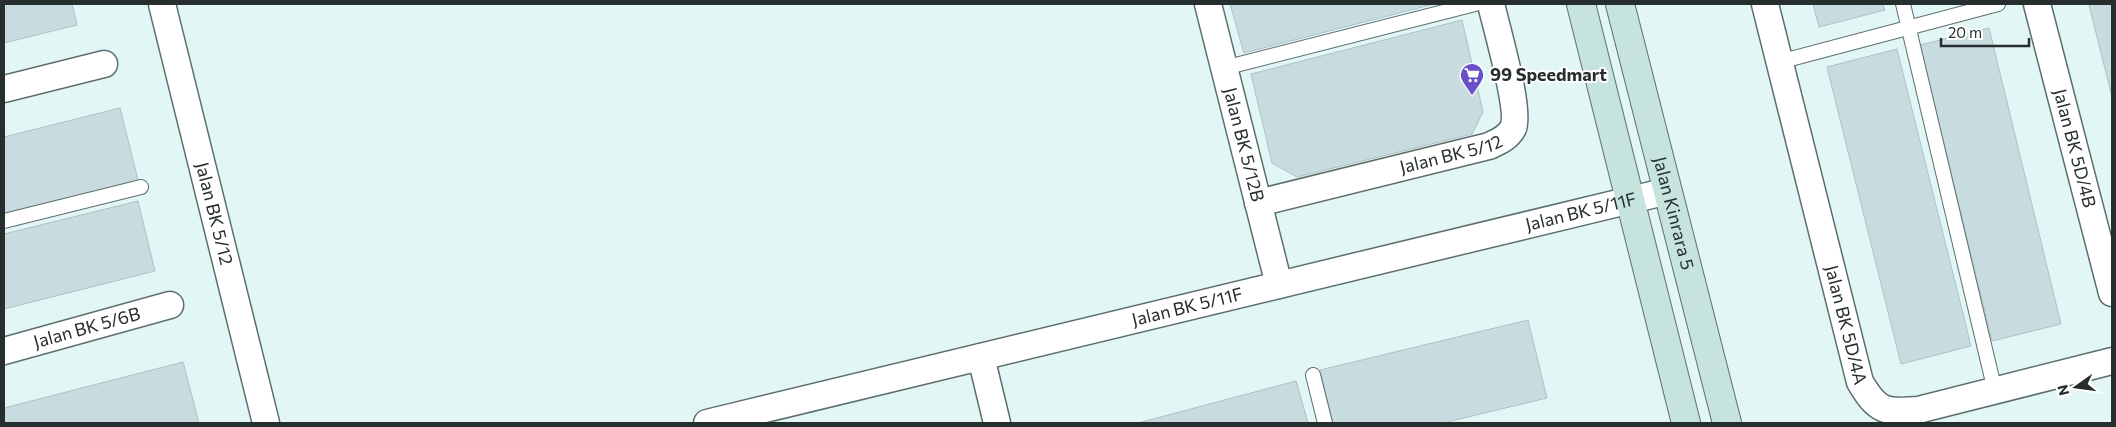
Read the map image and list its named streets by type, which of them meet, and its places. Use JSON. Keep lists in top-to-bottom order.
{
  "streets": {
    "main road": ["Jalan Kinrara 5"],
    "street": [
      "Jalan BK 5/12B",
      "Jalan BK 5D/4B",
      "Jalan BK 5/12",
      "Jalan BK 5/11F",
      "Jalan BK 5D/4A",
      "Jalan BK 5/6B"
    ]
  },
  "crossings": [
    ["Jalan BK 5/12B", "Jalan BK 5/12"],
    ["Jalan BK 5/12B", "Jalan BK 5/11F"],
    ["Jalan BK 5/11F", "Jalan Kinrara 5"]
  ],
  "places": {
    "supermarket": ["99 Speedmart"]
  },
  "scale_bar": "20 m",
  "north": "left"
}
